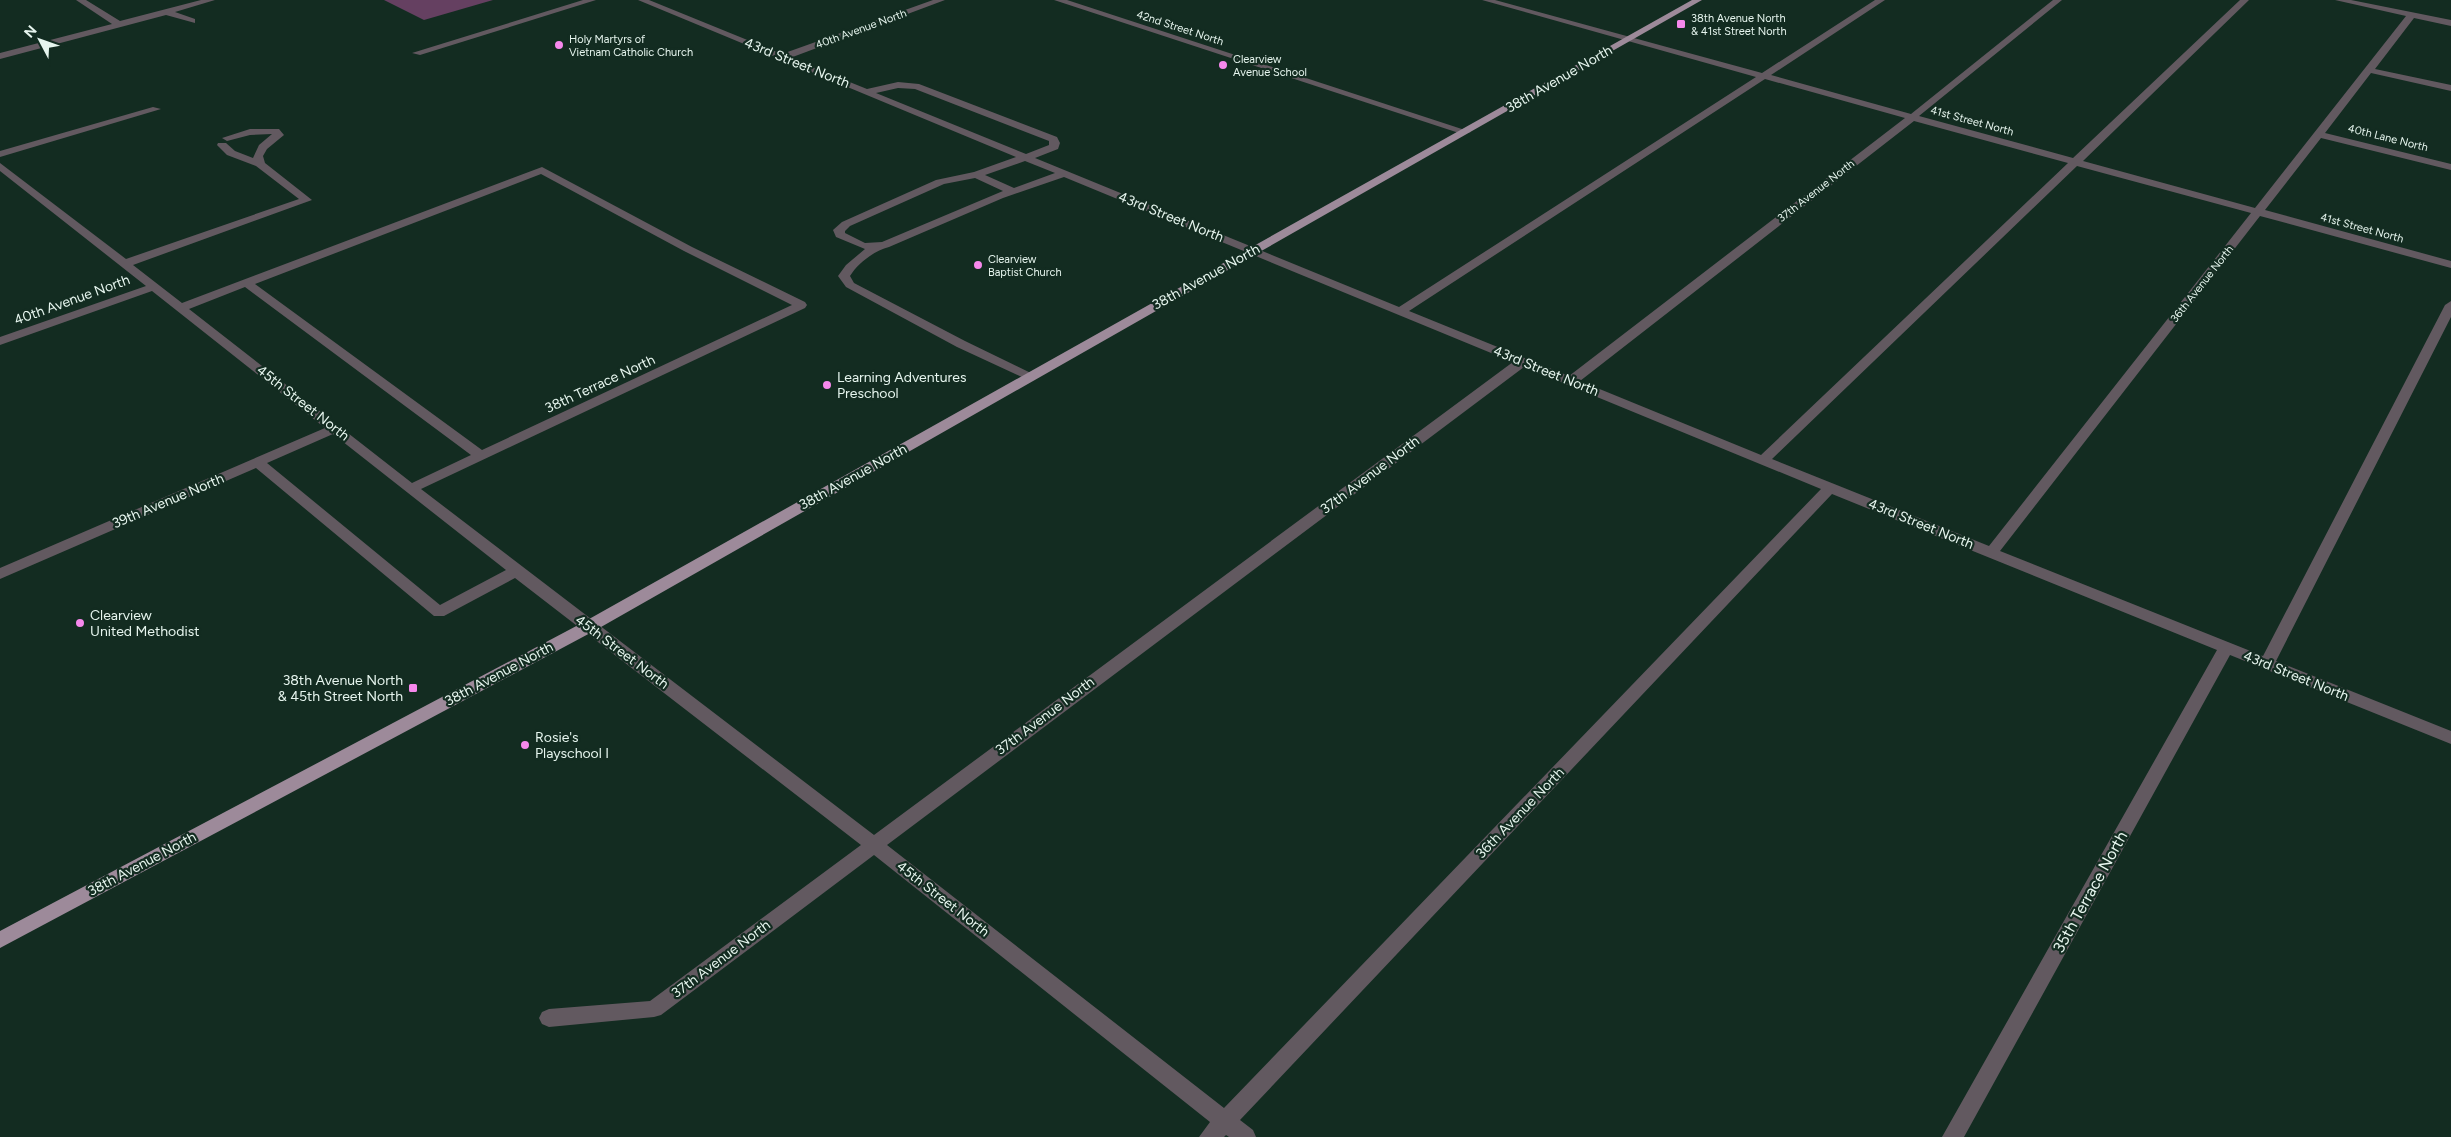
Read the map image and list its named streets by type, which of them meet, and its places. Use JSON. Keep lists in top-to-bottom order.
{
  "streets": {
    "main road": ["38th Avenue North"],
    "street": [
      "42nd Street North",
      "40th Avenue North",
      "43rd Street North",
      "41st Street North",
      "40th Lane North",
      "37th Avenue North",
      "36th Avenue North",
      "38th Terrace North",
      "45th Street North",
      "39th Avenue North",
      "35th Terrace North"
    ]
  },
  "crossings": [
    ["42nd Street North", "38th Avenue North"],
    ["40th Avenue North", "43rd Street North"],
    ["40th Avenue North", "45th Street North"],
    ["43rd Street North", "38th Avenue North"],
    ["43rd Street North", "37th Avenue North"],
    ["43rd Street North", "36th Avenue North"],
    ["43rd Street North", "35th Terrace North"],
    ["38th Avenue North", "41st Street North"],
    ["38th Avenue North", "45th Street North"],
    ["41st Street North", "37th Avenue North"],
    ["41st Street North", "36th Avenue North"],
    ["40th Lane North", "36th Avenue North"],
    ["37th Avenue North", "45th Street North"],
    ["36th Avenue North", "45th Street North"],
    ["38th Terrace North", "45th Street North"],
    ["45th Street North", "39th Avenue North"]
  ],
  "places": {
    "transit": ["38th Avenue North & 41st Street North", "38th Avenue North & 45th Street North"],
    "other": [
      "Holy Martyrs of Vietnam Catholic Church",
      "Clearview Avenue School",
      "Clearview Baptist Church",
      "Learning Adventures Preschool",
      "Clearview United Methodist",
      "Rosie's Playschool I"
    ]
  },
  "north": "top left"
}
